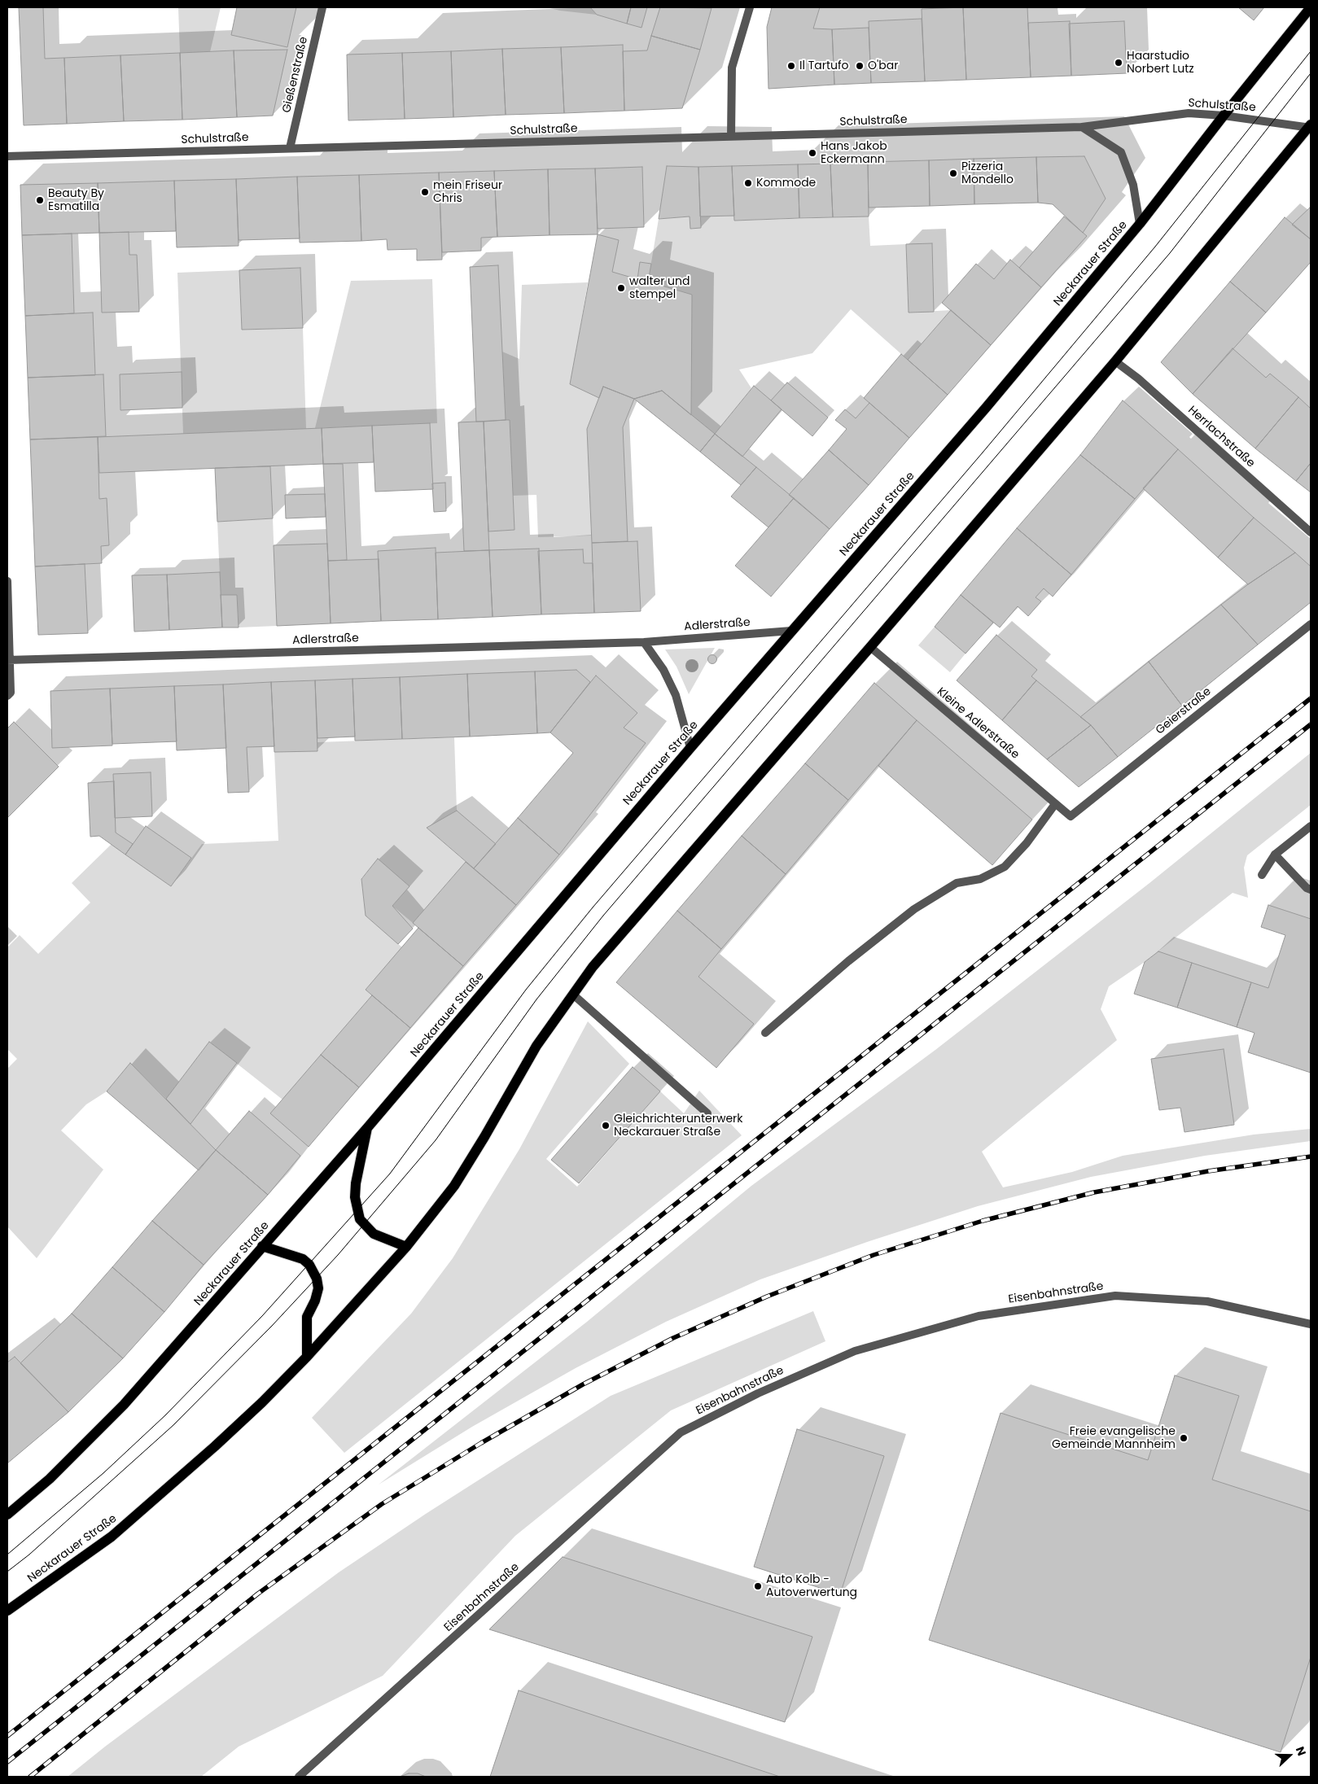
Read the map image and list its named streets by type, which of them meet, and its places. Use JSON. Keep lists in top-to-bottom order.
{
  "streets": {
    "main road": ["Neckarauer Straße"],
    "street": [
      "Gießenstraße",
      "Schulstraße",
      "Herrlachstraße",
      "Adlerstraße",
      "Geierstraße",
      "Kleine Adlerstraße",
      "Eisenbahnstraße"
    ]
  },
  "crossings": [
    ["Gießenstraße", "Schulstraße"],
    ["Schulstraße", "Neckarauer Straße"],
    ["Neckarauer Straße", "Herrlachstraße"],
    ["Neckarauer Straße", "Adlerstraße"],
    ["Neckarauer Straße", "Kleine Adlerstraße"],
    ["Geierstraße", "Kleine Adlerstraße"]
  ],
  "places": [
    "Haarstudio Norbert Lutz",
    "Il Tartufo",
    "O'bar",
    "Hans Jakob Eckermann",
    "Pizzeria Mondello",
    "Kommode",
    "mein Friseur Chris",
    "Beauty By Esmatilla",
    "walter und stempel",
    "Gleichrichterunterwerk Neckarauer Straße",
    "Freie evangelische Gemeinde Mannheim",
    "Auto Kolb - Autoverwertung"
  ],
  "north": "right"
}
